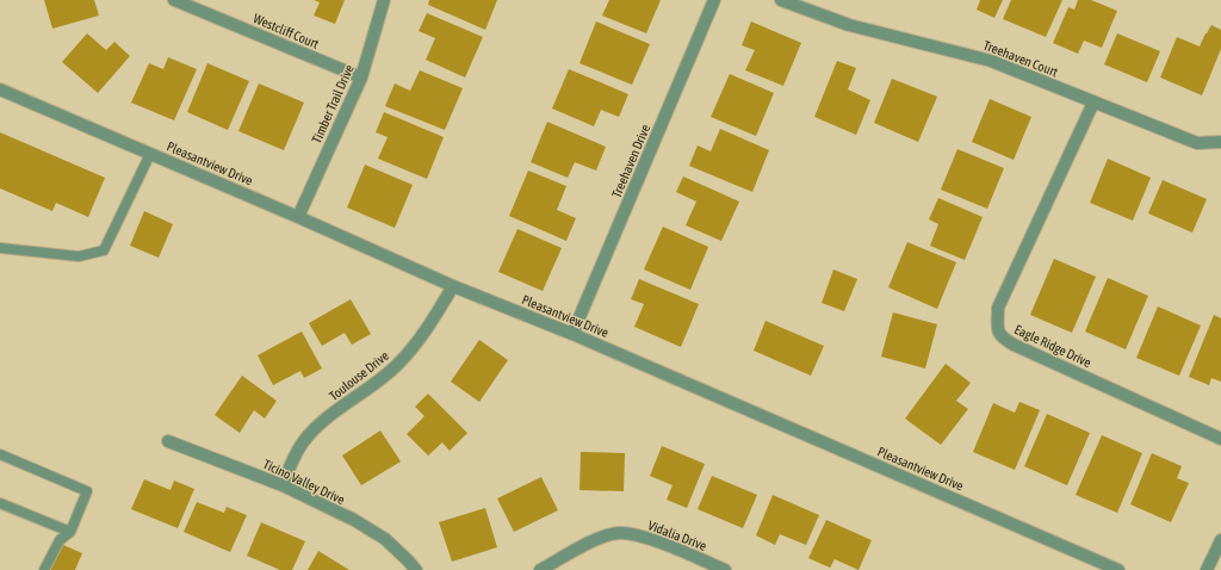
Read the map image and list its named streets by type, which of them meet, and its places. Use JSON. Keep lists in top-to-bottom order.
{
  "streets": {
    "street": [
      "Westcliff Court",
      "Treehaven Court",
      "Timber Trail Drive",
      "Treehaven Drive",
      "Pleasantview Drive",
      "Eagle Ridge Drive",
      "Toulouse Drive",
      "Ticino Valley Drive",
      "Vidalia Drive"
    ]
  },
  "crossings": [
    ["Westcliff Court", "Timber Trail Drive"],
    ["Treehaven Court", "Eagle Ridge Drive"],
    ["Timber Trail Drive", "Pleasantview Drive"],
    ["Treehaven Drive", "Pleasantview Drive"],
    ["Pleasantview Drive", "Toulouse Drive"],
    ["Toulouse Drive", "Ticino Valley Drive"]
  ]
}
